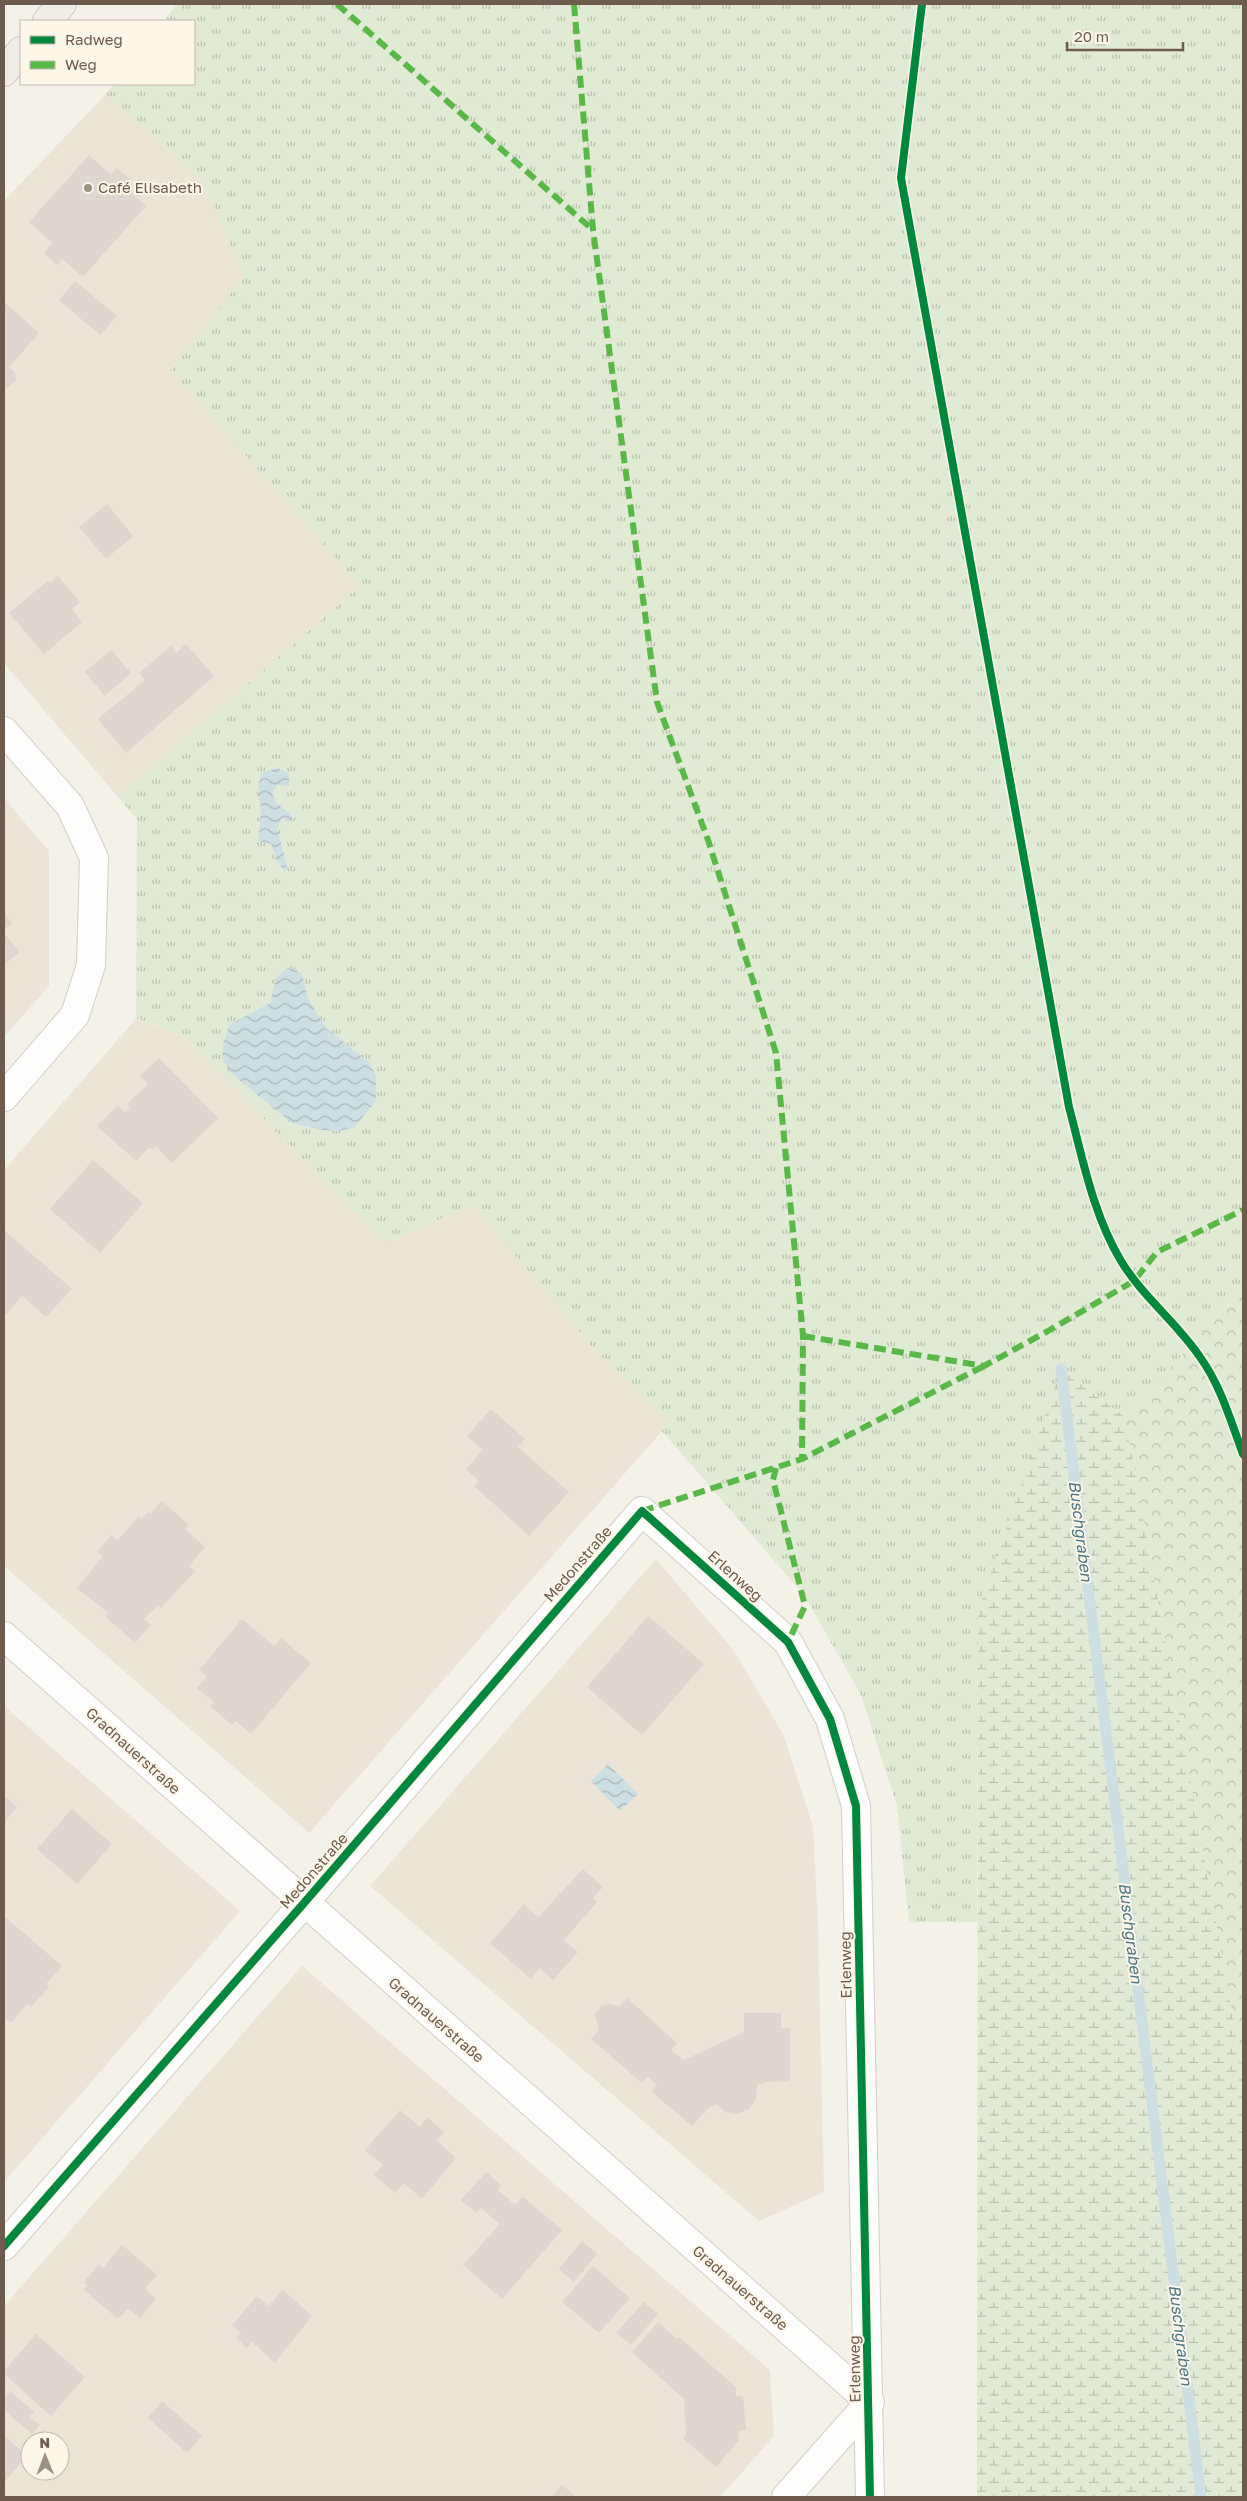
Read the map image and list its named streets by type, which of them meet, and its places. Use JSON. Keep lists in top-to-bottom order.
{
  "streets": {
    "street": ["Medonstraße", "Erlenweg", "Gradnauerstraße"]
  },
  "crossings": [
    ["Medonstraße", "Erlenweg"],
    ["Medonstraße", "Gradnauerstraße"],
    ["Erlenweg", "Gradnauerstraße"]
  ],
  "water": ["Buschgraben"],
  "places": ["Café Elisabeth"],
  "legend": ["Radweg", "Weg"],
  "scale_bar": "20 m",
  "north": "top"
}
